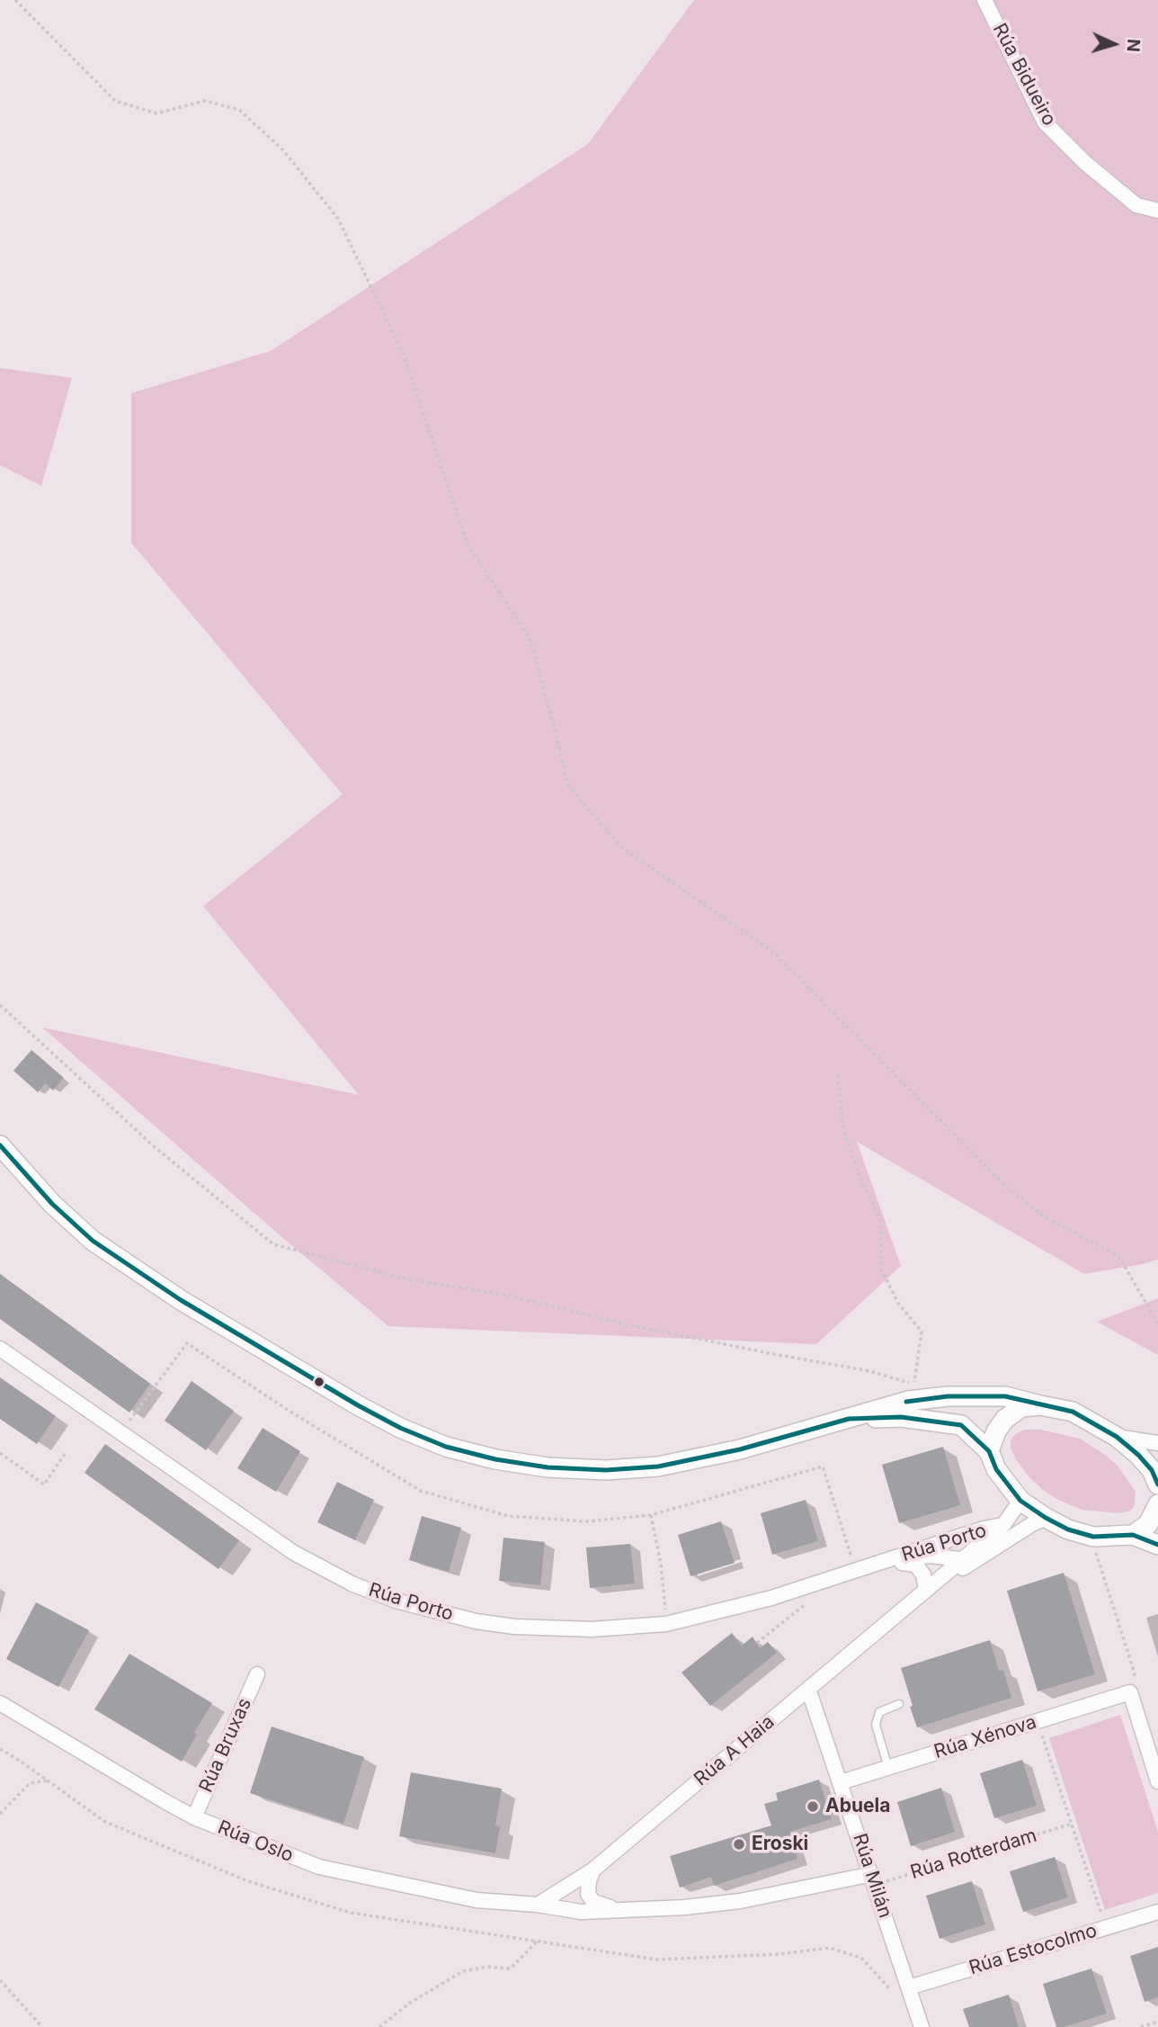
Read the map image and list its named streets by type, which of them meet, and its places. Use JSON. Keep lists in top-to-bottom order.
{
  "streets": {
    "street": [
      "Rúa Bidueiro",
      "Rúa Porto",
      "Rúa Xénova",
      "Rúa Bruxas",
      "Rúa A Haia",
      "Rúa Oslo",
      "Rúa Milán",
      "Rúa Estocolmo"
    ],
    "path": ["Rúa Rotterdam"]
  },
  "crossings": [
    ["Rúa Porto", "Rúa A Haia"],
    ["Rúa Xénova", "Rúa Milán"],
    ["Rúa Bruxas", "Rúa Oslo"],
    ["Rúa A Haia", "Rúa Oslo"],
    ["Rúa A Haia", "Rúa Milán"],
    ["Rúa Rotterdam", "Rúa Milán"],
    ["Rúa Milán", "Rúa Estocolmo"]
  ],
  "places": ["Abuela", "Eroski"],
  "north": "right"
}
